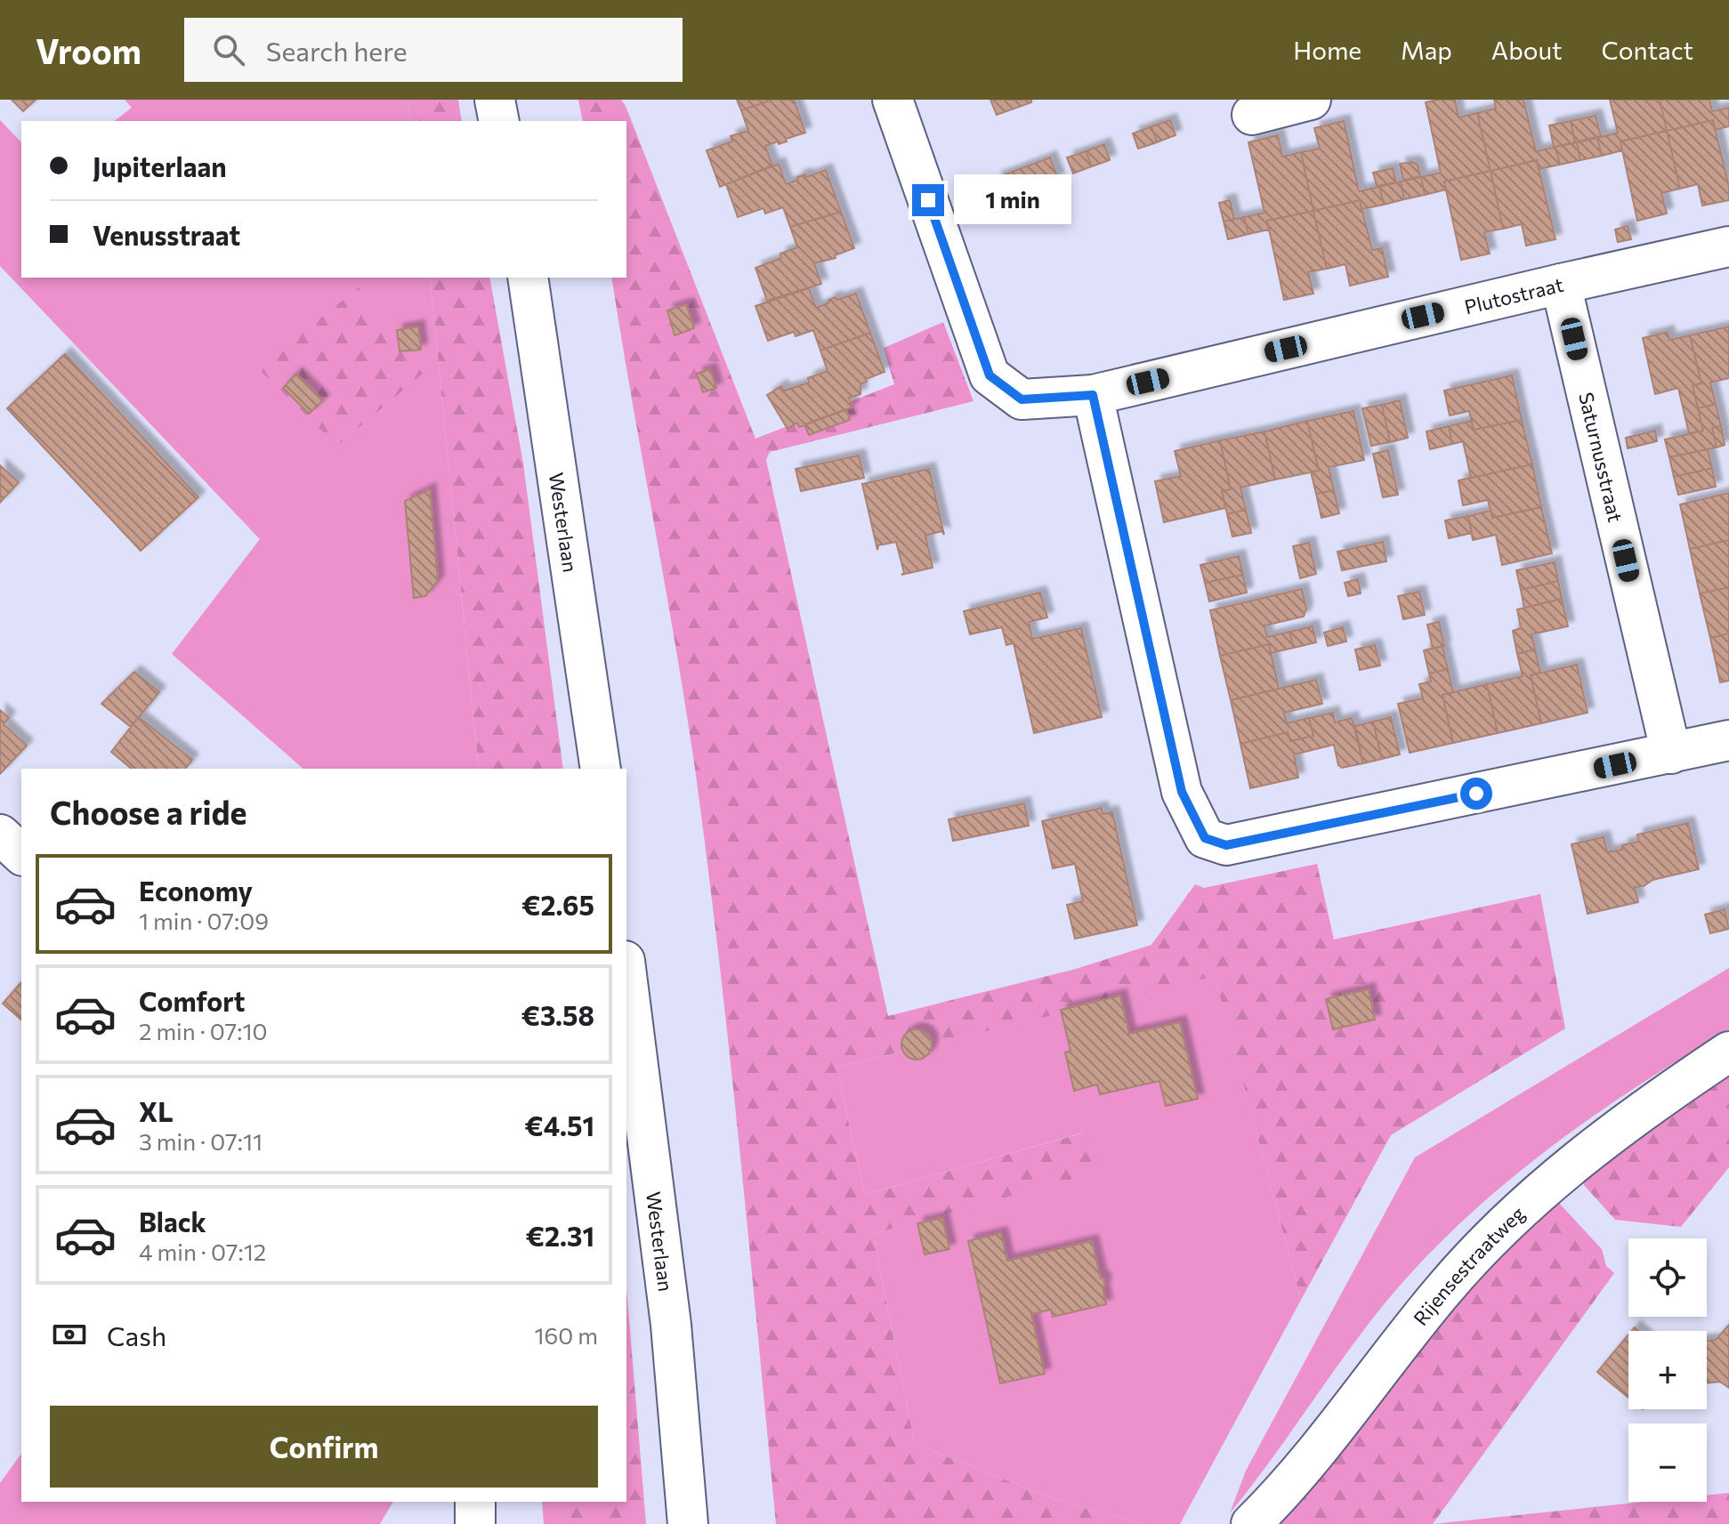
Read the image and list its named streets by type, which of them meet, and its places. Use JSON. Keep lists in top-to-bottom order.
{
  "streets": {
    "street": [
      "Plutostraat",
      "Saturnusstraat",
      "Westerlaan",
      "Rijensestraatweg"
    ]
  },
  "crossings": [
    ["Plutostraat", "Saturnusstraat"]
  ],
  "page": {
    "header": "Vroom",
    "search": "Search here",
    "nav": [
      "Home",
      "Map",
      "About",
      "Contact"
    ],
    "banner": ["Jupiterlaan", "Venusstraat"],
    "bubble": "1 min",
    "heading": "Choose a ride",
    "list": [
      {
        "name": "Economy",
        "note": "1 min · 07:09",
        "value": "€2.65"
      },
      {
        "name": "Comfort",
        "note": "2 min · 07:10",
        "value": "€3.58"
      },
      {
        "name": "XL",
        "note": "3 min · 07:11",
        "value": "€4.51"
      },
      {
        "name": "Black",
        "note": "4 min · 07:12",
        "value": "€2.31"
      }
    ],
    "map_buttons": ["+", "−"],
    "pay": ["Cash", "160 m"],
    "buttons": "Confirm"
  }
}
